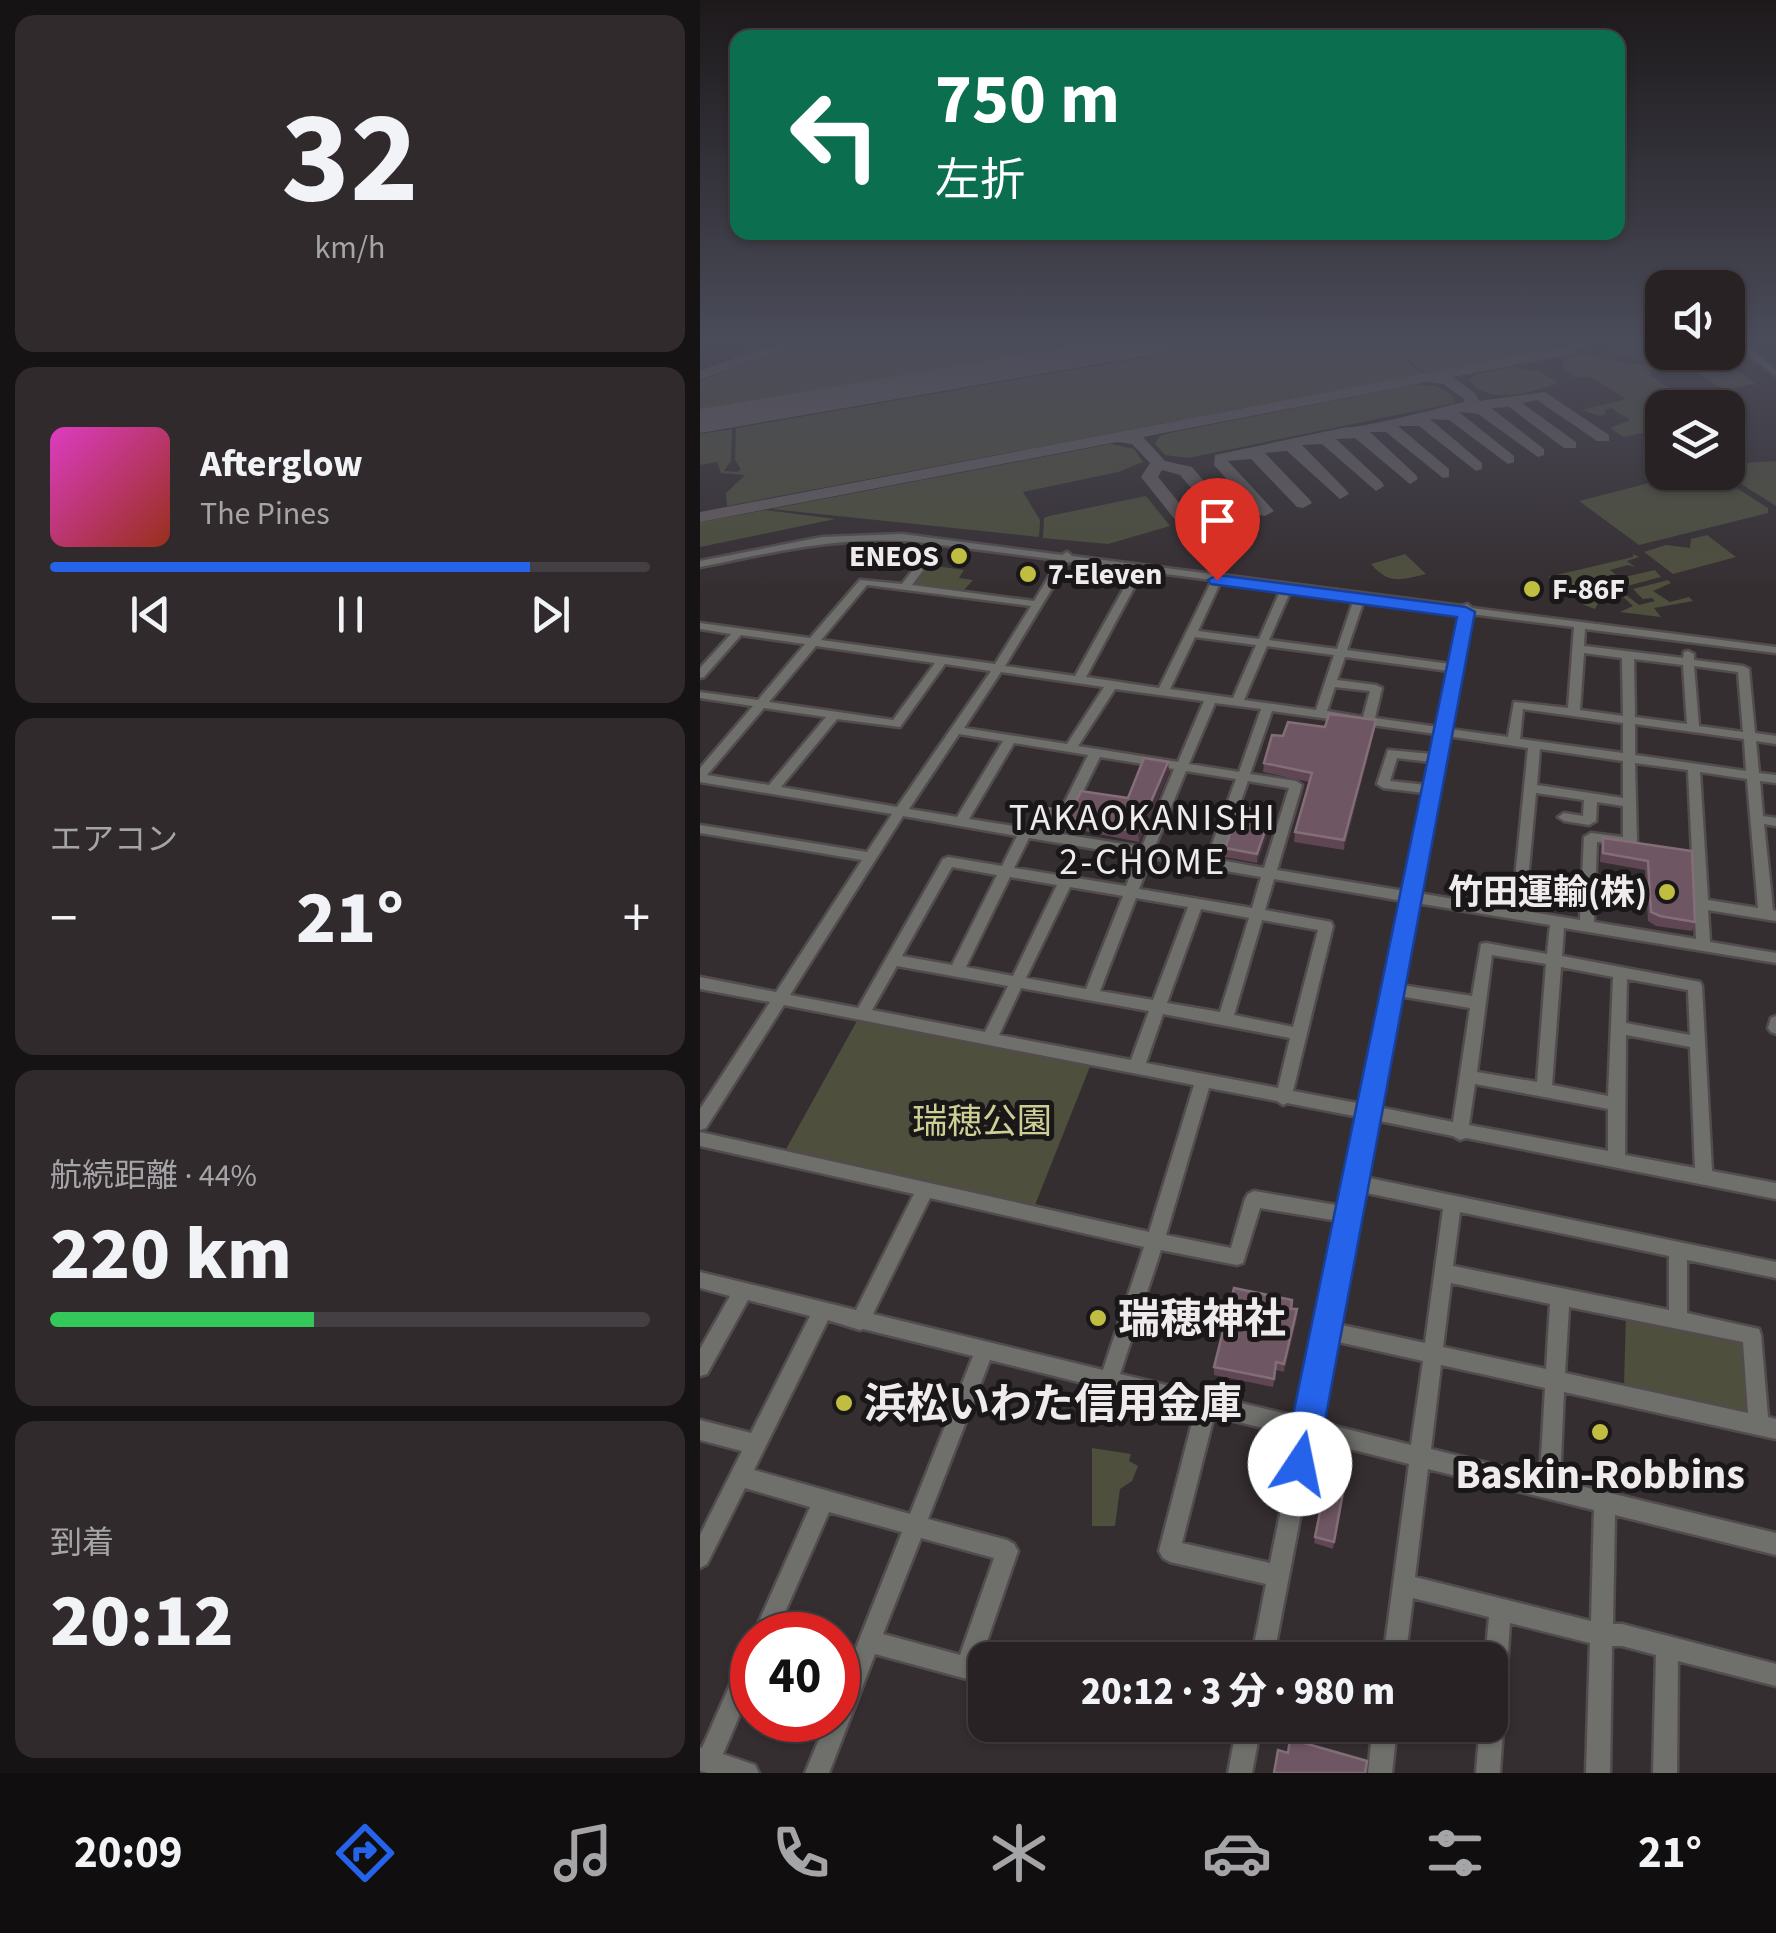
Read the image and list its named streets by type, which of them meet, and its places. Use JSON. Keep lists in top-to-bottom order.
{
  "districts": ["TAKAOKANISHI 2-CHOME"],
  "parks": ["瑞穂公園"],
  "places": [
    "ENEOS",
    "7-Eleven",
    "F-86F",
    "竹田運輸(株)",
    "瑞穂神社",
    "浜松いわた信用金庫",
    "Baskin-Robbins"
  ],
  "page": {
    "tile": [
      ["32", "km/h"],
      "エアコン",
      ["航続距離 · 44%", "220 km"],
      ["到着", "20:12"]
    ],
    "turn": ["750 m", "左折"],
    "song": ["Afterglow", "The Pines"],
    "heat": ["−", "21°", "+"],
    "limit": "40",
    "trip": "20:12 · 3 分 · 980 m",
    "tabs": ["20:09", "21°"]
  }
}
